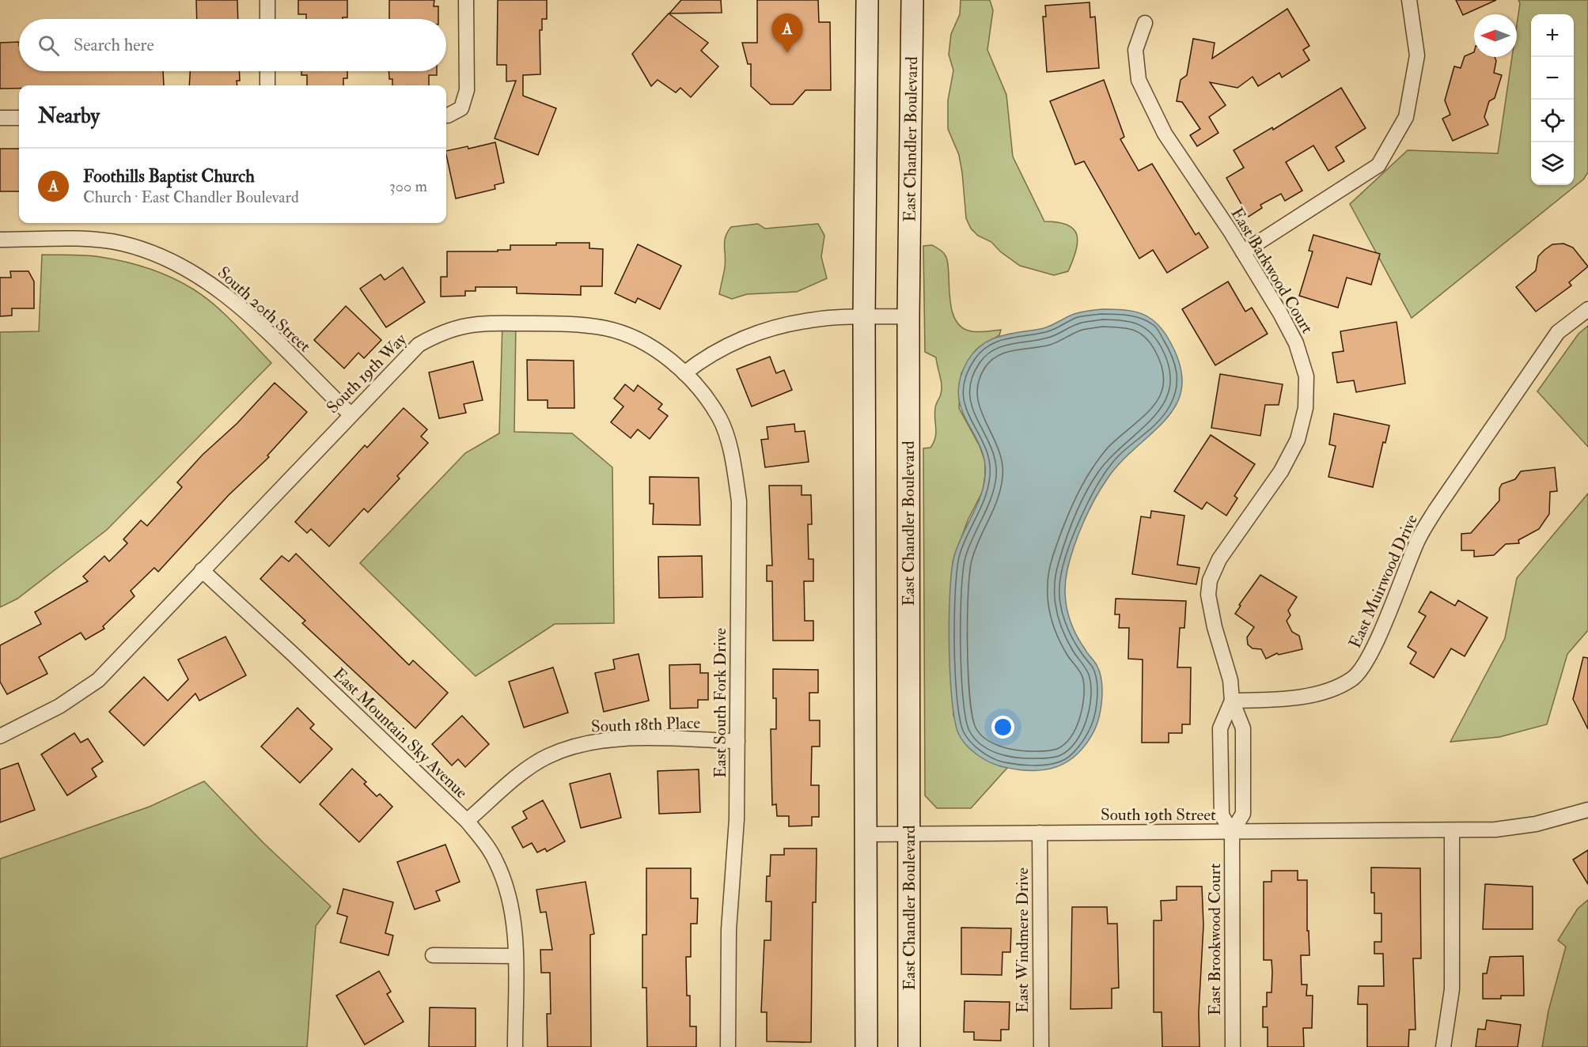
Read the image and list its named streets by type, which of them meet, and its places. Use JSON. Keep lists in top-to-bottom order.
{
  "streets": {
    "main road": ["East Chandler Boulevard"],
    "street": [
      "East Barkwood Court",
      "South 20th Street",
      "South 19th Way",
      "East Muirwood Drive",
      "East South Fork Drive",
      "South 18th Place",
      "East Mountain Sky Avenue",
      "South 19th Street",
      "East Brookwood Court",
      "East Windmere Drive"
    ]
  },
  "crossings": [
    ["East Chandler Boulevard", "South 19th Street"],
    ["East Barkwood Court", "East Muirwood Drive"],
    ["East Barkwood Court", "South 19th Street"],
    ["East Barkwood Court", "East Brookwood Court"],
    ["South 20th Street", "South 19th Way"],
    ["South 19th Way", "East South Fork Drive"],
    ["South 19th Way", "East Mountain Sky Avenue"],
    ["East South Fork Drive", "South 18th Place"],
    ["South 18th Place", "East Mountain Sky Avenue"],
    ["South 19th Street", "East Brookwood Court"],
    ["South 19th Street", "East Windmere Drive"]
  ],
  "north": "left",
  "page": {
    "pins": "A",
    "map_buttons": ["+", "−"],
    "search": "Search here",
    "heading": "Nearby",
    "list": [
      {
        "mark": "A",
        "name": "Foothills Baptist Church",
        "note": "Church · East Chandler Boulevard",
        "value": "300 m"
      }
    ]
  }
}
